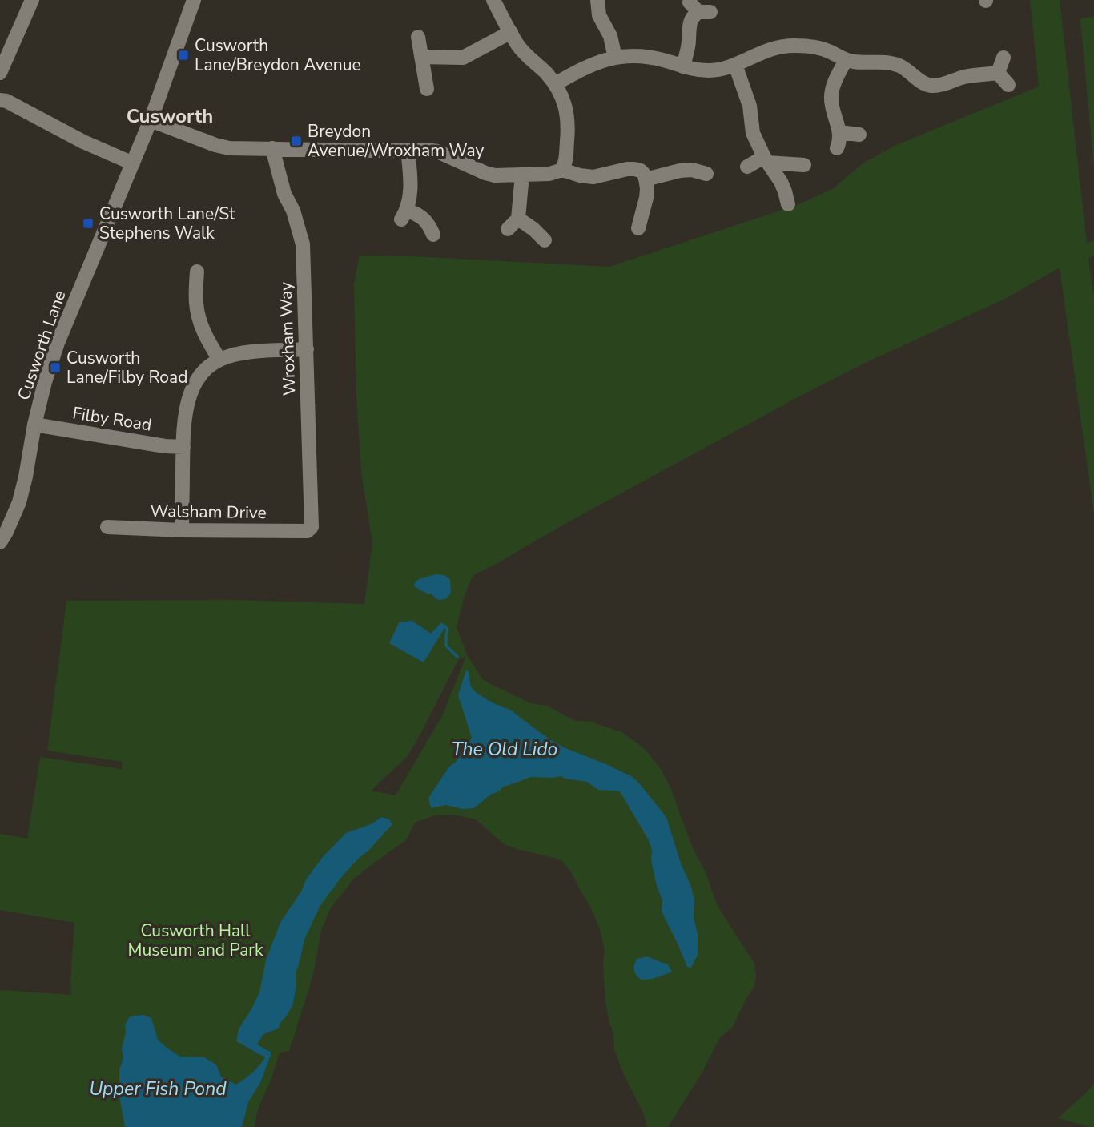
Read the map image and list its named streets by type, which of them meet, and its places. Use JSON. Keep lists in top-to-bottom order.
{
  "streets": {
    "street": [
      "Wroxham Way",
      "Cusworth Lane",
      "Filby Road",
      "Walsham Drive"
    ]
  },
  "crossings": [
    ["Wroxham Way", "Walsham Drive"],
    ["Cusworth Lane", "Filby Road"]
  ],
  "districts": ["Cusworth"],
  "water": ["The Old Lido", "Upper Fish Pond"],
  "parks": ["Cusworth Hall Museum and Park"],
  "places": {
    "transit": [
      "Cusworth Lane/Breydon Avenue",
      "Breydon Avenue/Wroxham Way",
      "Cusworth Lane/St Stephens Walk",
      "Cusworth Lane/Filby Road"
    ]
  }
}
